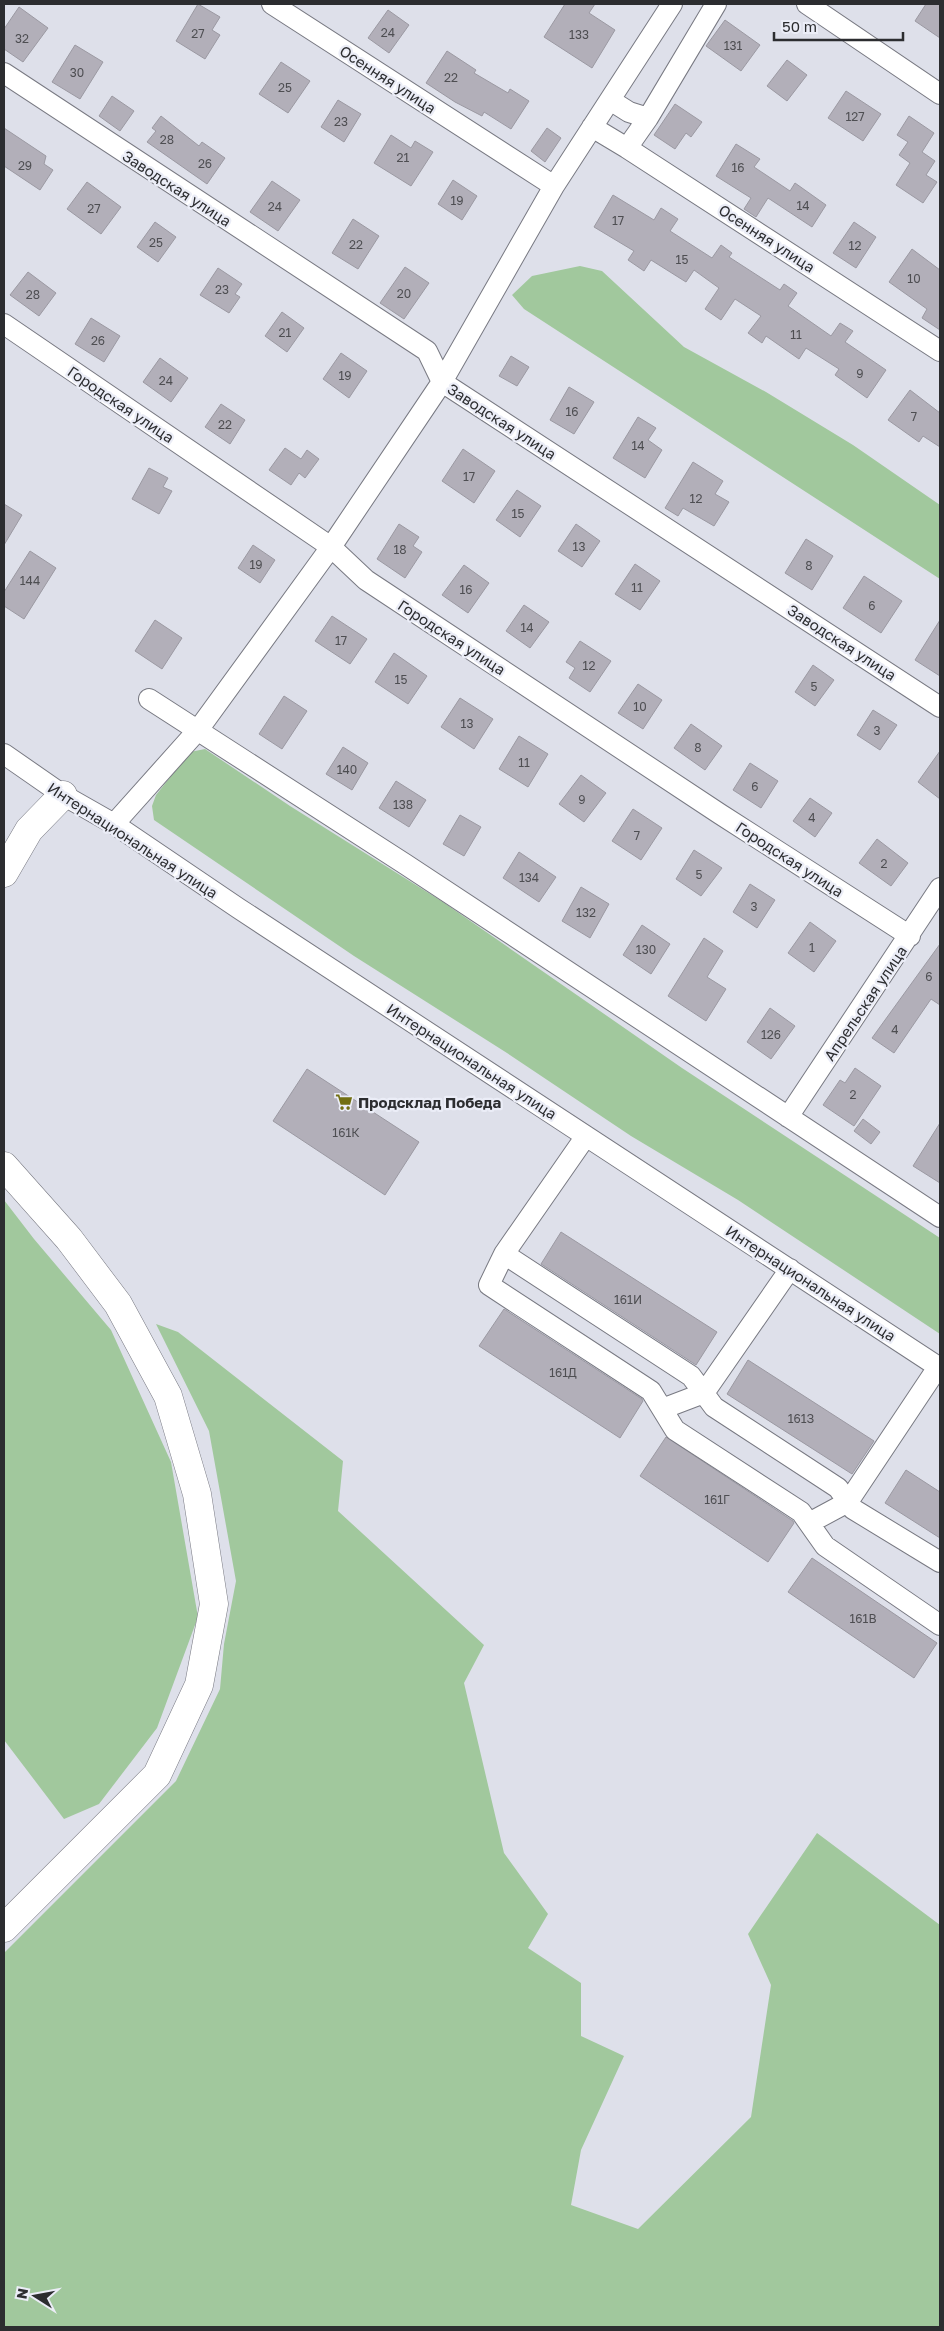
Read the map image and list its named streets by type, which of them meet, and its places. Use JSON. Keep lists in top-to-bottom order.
{
  "streets": {
    "street": [
      "Осенняя улица",
      "Заводская улица",
      "Городская улица",
      "Интернациональная улица",
      "Апрельская улица"
    ]
  },
  "crossings": [
    ["Городская улица", "Апрельская улица"]
  ],
  "places": {
    "supermarket": ["Продсклад Победа"]
  },
  "house_numbers": [
    "24",
    "27",
    "133",
    "32",
    "131",
    "30",
    "22",
    "25",
    "127",
    "23",
    "28",
    "21",
    "26",
    "29",
    "16",
    "19",
    "14",
    "24",
    "27",
    "17",
    "25",
    "22",
    "12",
    "15",
    "10",
    "23",
    "20",
    "28",
    "21",
    "11",
    "26",
    "9",
    "19",
    "24",
    "16",
    "7",
    "22",
    "14",
    "17",
    "12",
    "15",
    "13",
    "18",
    "19",
    "8",
    "144",
    "11",
    "16",
    "6",
    "14",
    "17",
    "12",
    "15",
    "5",
    "10",
    "13",
    "3",
    "8",
    "11",
    "140",
    "6",
    "9",
    "138",
    "4",
    "7",
    "2",
    "5",
    "134",
    "3",
    "132",
    "1",
    "130",
    "6",
    "4",
    "126",
    "2",
    "161К",
    "161И",
    "161Д",
    "161З",
    "161Г",
    "161В"
  ],
  "scale_bar": "50 m",
  "north": "left"
}
